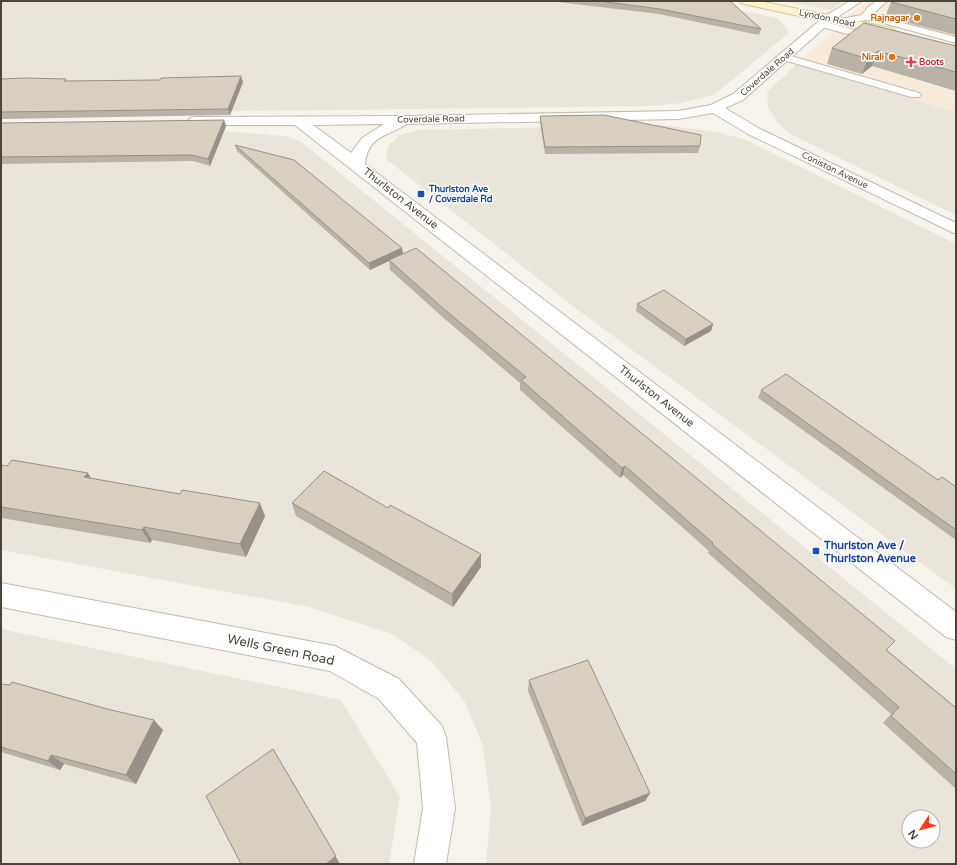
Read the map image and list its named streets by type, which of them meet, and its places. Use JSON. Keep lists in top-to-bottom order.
{
  "streets": {
    "street": [
      "Lyndon Road",
      "Coverdale Road",
      "Coniston Avenue",
      "Thurlston Avenue",
      "Wells Green Road"
    ]
  },
  "crossings": [
    ["Lyndon Road", "Coverdale Road"],
    ["Coverdale Road", "Coniston Avenue"],
    ["Coverdale Road", "Thurlston Avenue"]
  ],
  "places": {
    "other": ["Rajnagar", "Nirali"],
    "health": ["Boots"],
    "transit": ["Thurlston Ave / Coverdale Rd", "Thurlston Ave / Thurlston Avenue"]
  },
  "north": "bottom left"
}
